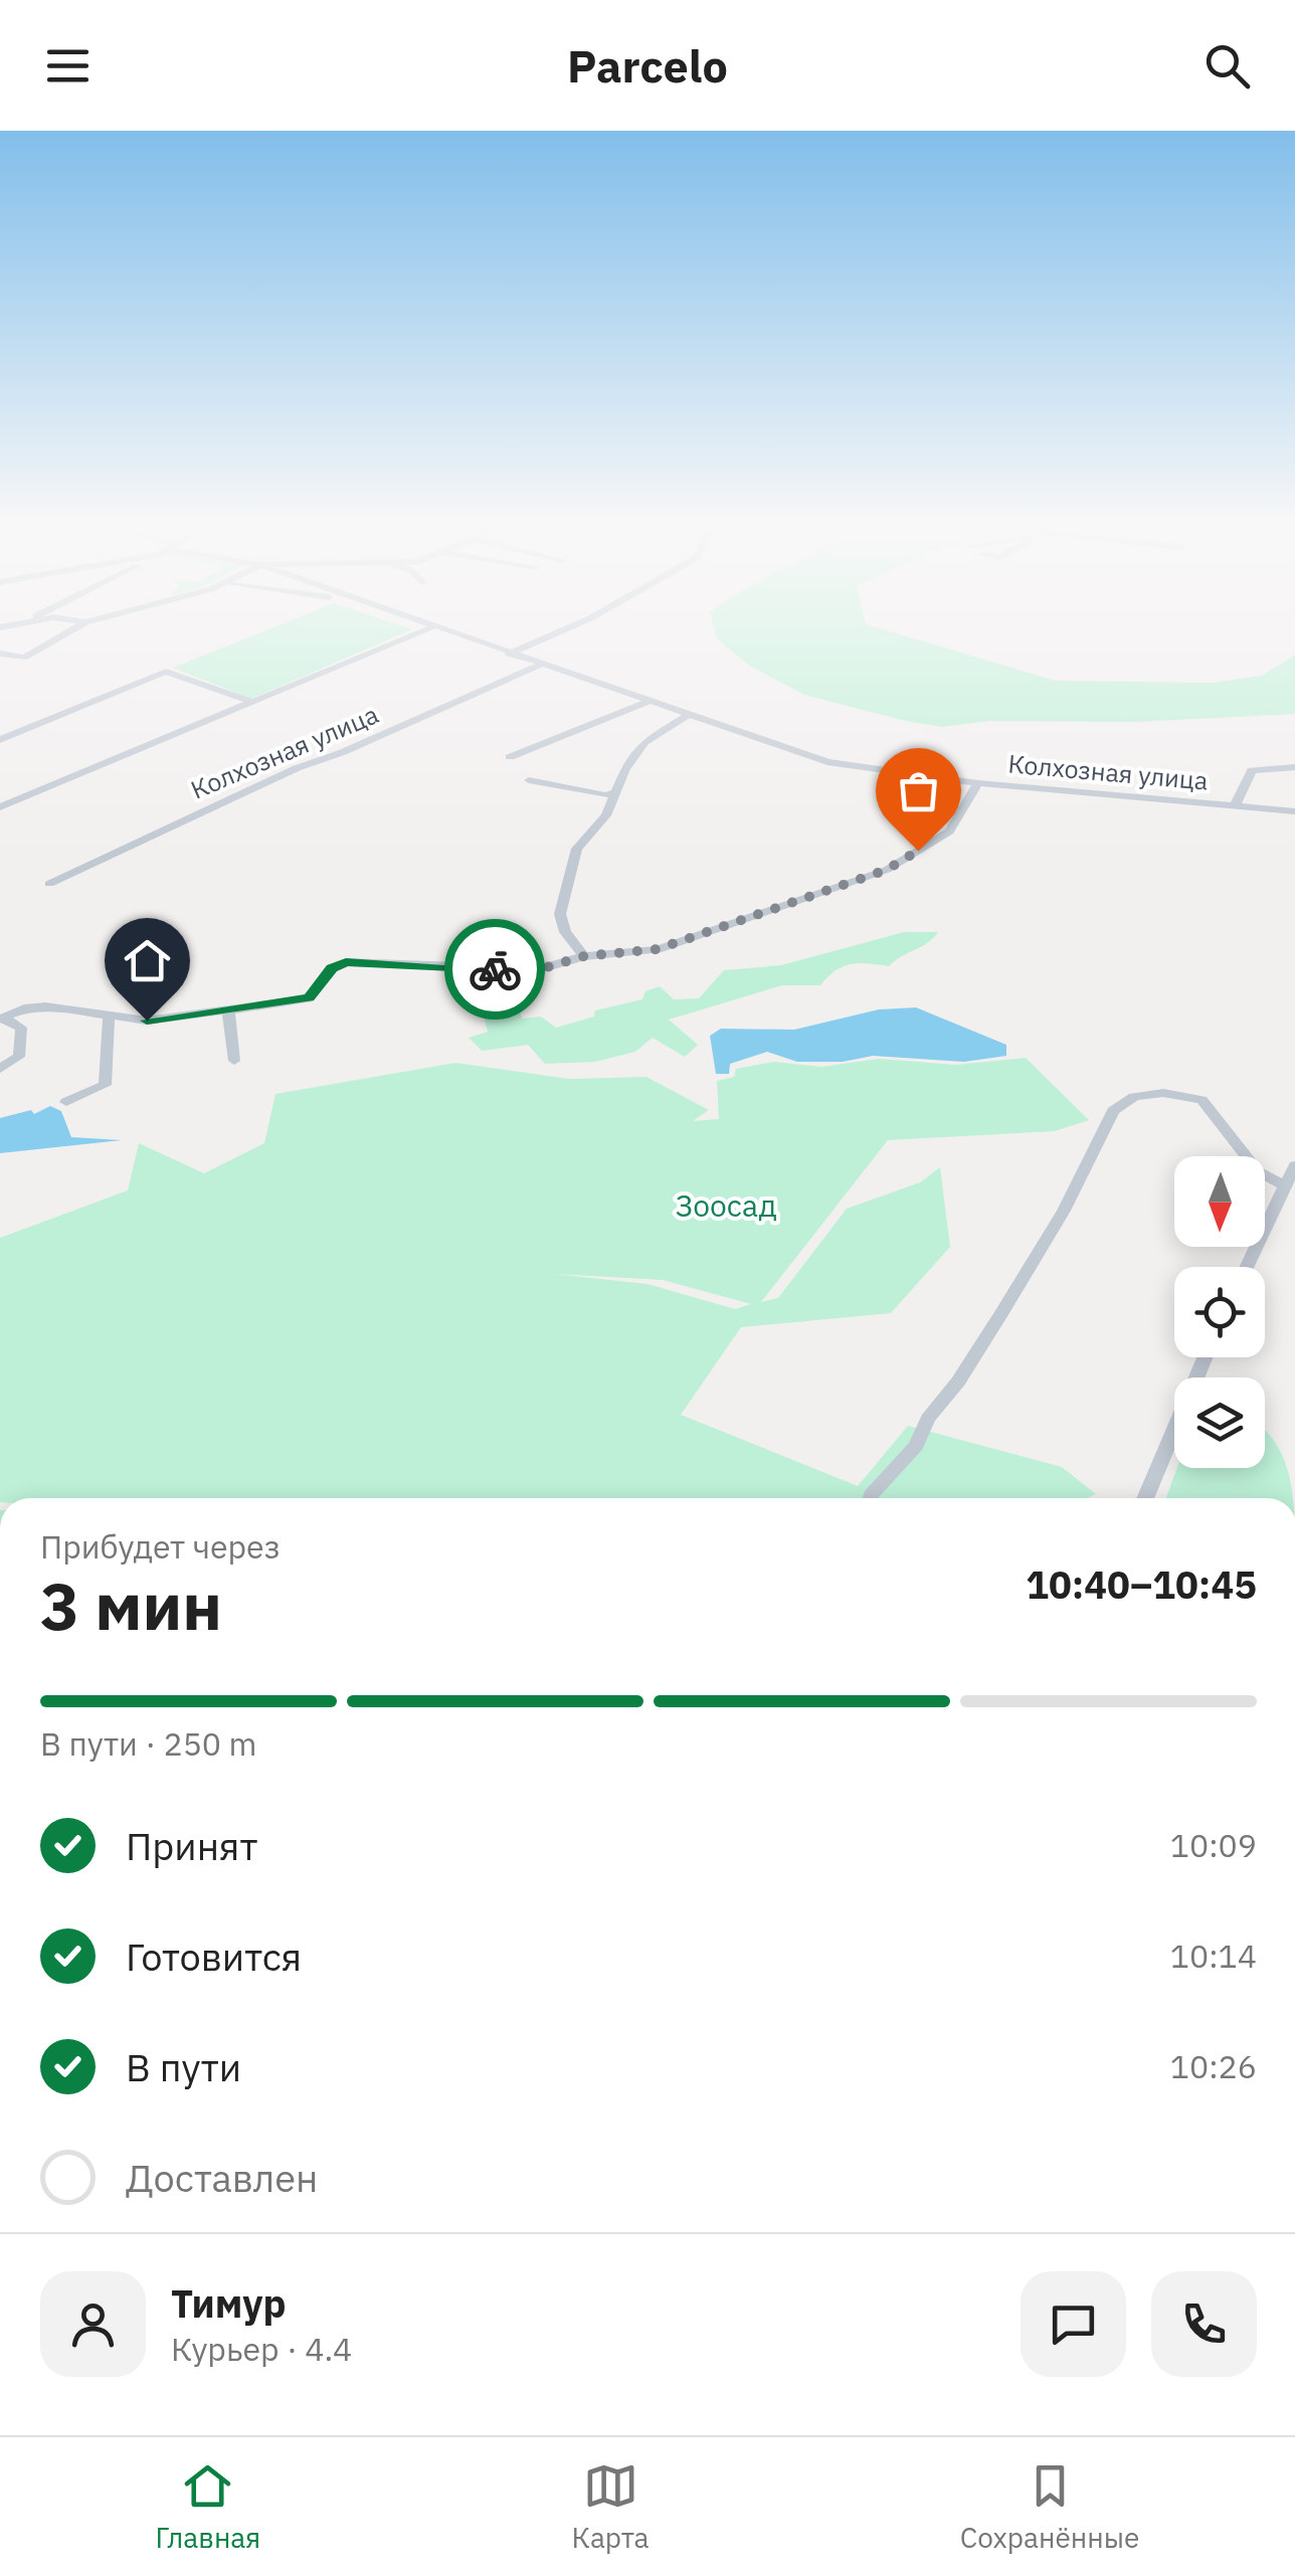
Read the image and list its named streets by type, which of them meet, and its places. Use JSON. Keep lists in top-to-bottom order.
{
  "streets": {
    "street": ["Колхозная улица"]
  },
  "parks": ["Зоосад"],
  "north": "bottom",
  "page": {
    "header": "Parcelo",
    "heading": ["3 мин", "Прибудет через", "10:40–10:45"],
    "panel": ["Тимур", "Курьер · 4.4"],
    "bar": "В пути · 250 m",
    "list": [
      ["Принят", "10:09"],
      ["Готовится", "10:14"],
      ["В пути", "10:26"],
      "Доставлен"
    ],
    "tabs": ["Главная", "Карта", "Сохранённые"]
  }
}
